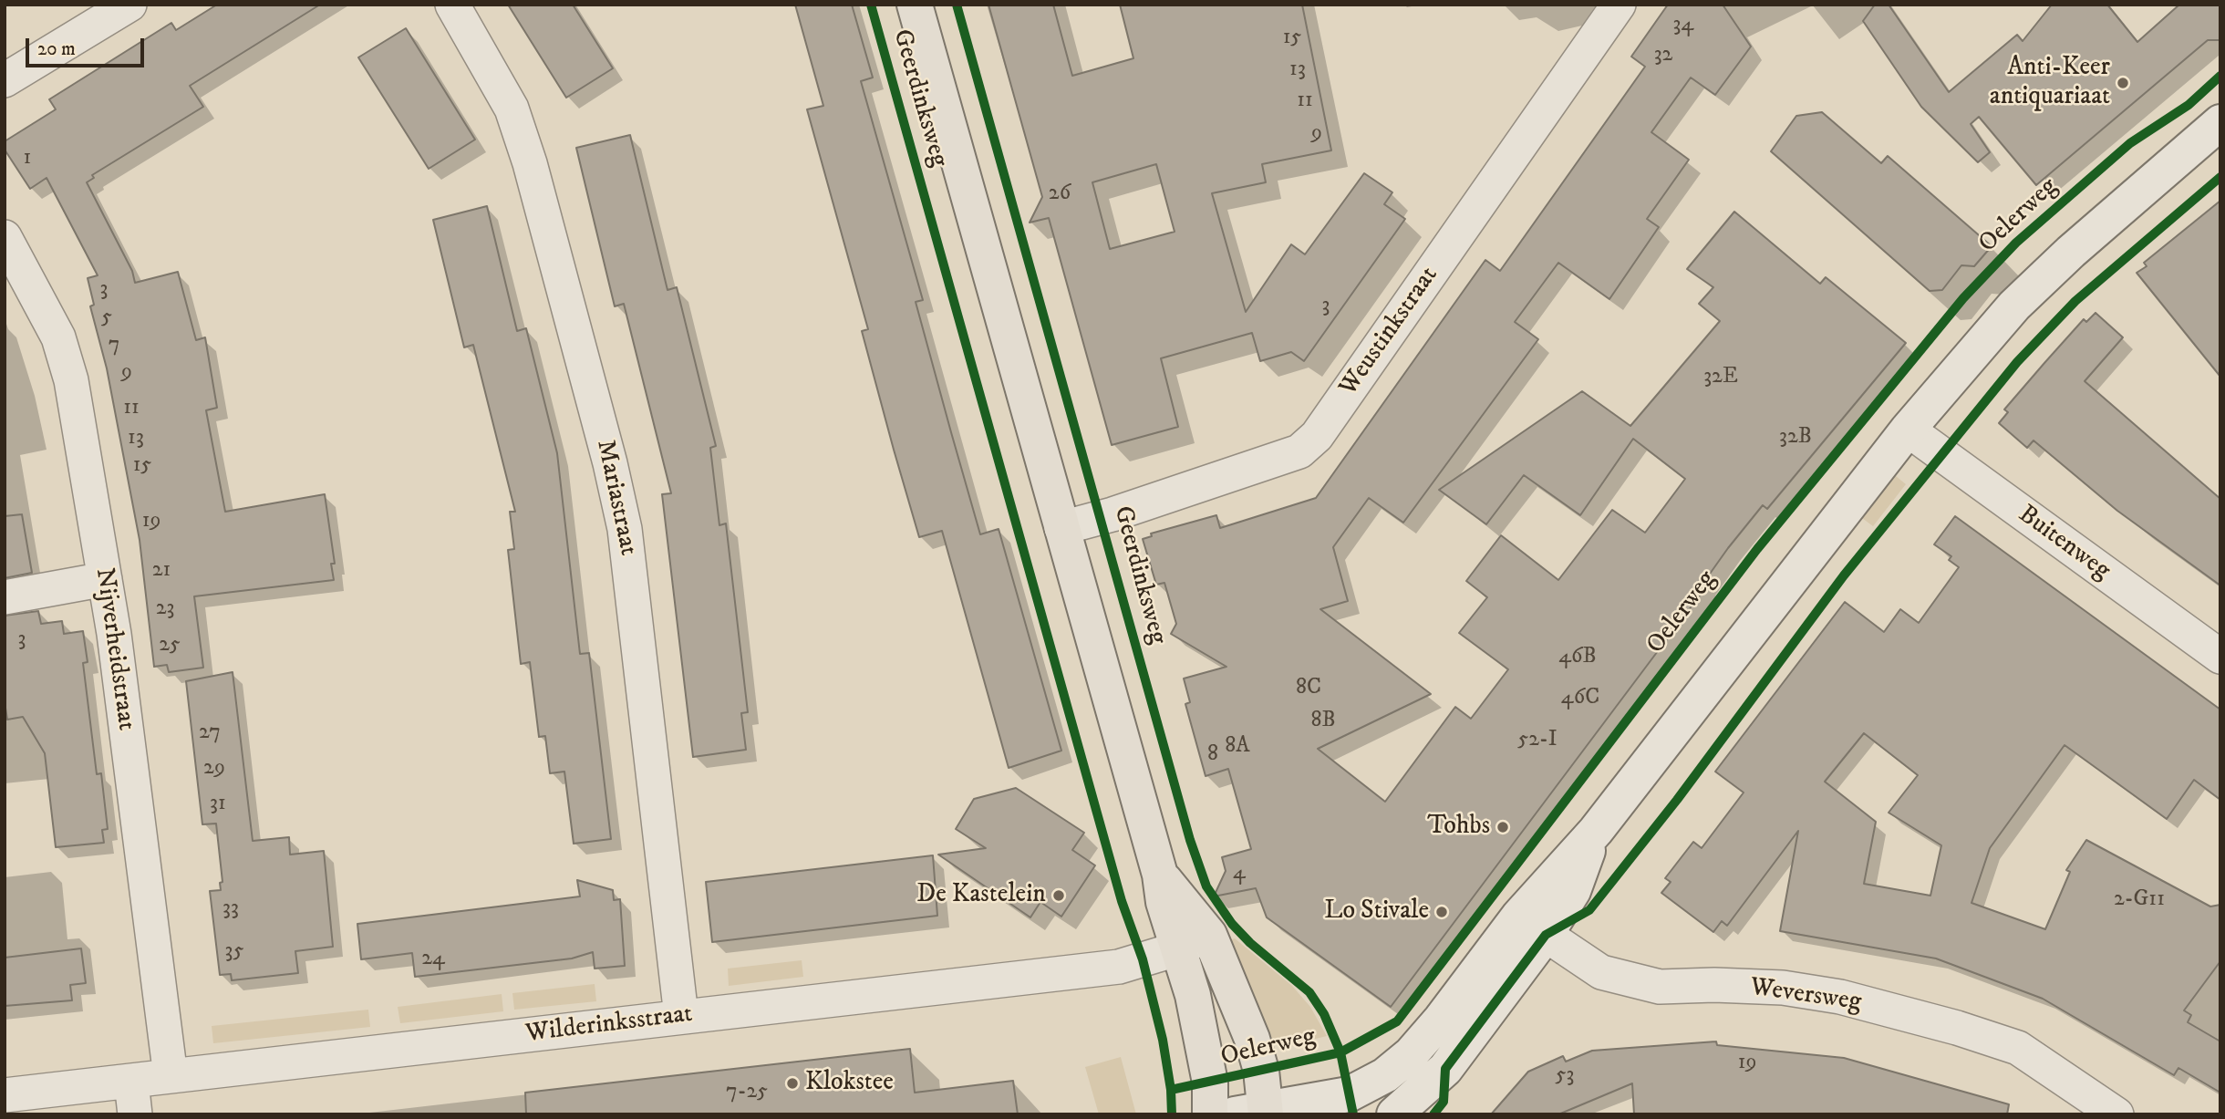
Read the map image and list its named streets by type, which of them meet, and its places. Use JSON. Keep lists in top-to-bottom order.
{
  "streets": {
    "main road": ["Geerdinksweg"],
    "street": [
      "Weustinkstraat",
      "Mariastraat",
      "Buitenweg",
      "Nijverheidstraat",
      "Weversweg",
      "Wilderinksstraat"
    ],
    "cycle path": ["Oelerweg"]
  },
  "crossings": [
    ["Geerdinksweg", "Weustinkstraat"],
    ["Geerdinksweg", "Wilderinksstraat"],
    ["Mariastraat", "Wilderinksstraat"],
    ["Nijverheidstraat", "Wilderinksstraat"]
  ],
  "places": [
    "Anti-Keer antiquariaat",
    "Tohbs",
    "De Kastelein",
    "Lo Stivale",
    "Klokstee"
  ],
  "house_numbers": [
    "34",
    "15",
    "32",
    "13",
    "11",
    "9",
    "1",
    "26",
    "3",
    "3",
    "5",
    "7",
    "9",
    "32E",
    "11",
    "32B",
    "13",
    "15",
    "19",
    "21",
    "23",
    "3",
    "25",
    "46B",
    "8C",
    "46C",
    "8B",
    "27",
    "52-I",
    "8A",
    "8",
    "29",
    "31",
    "4",
    "2-G11",
    "33",
    "35",
    "24",
    "19",
    "53",
    "7-25"
  ],
  "scale_bar": "20 m"
}
